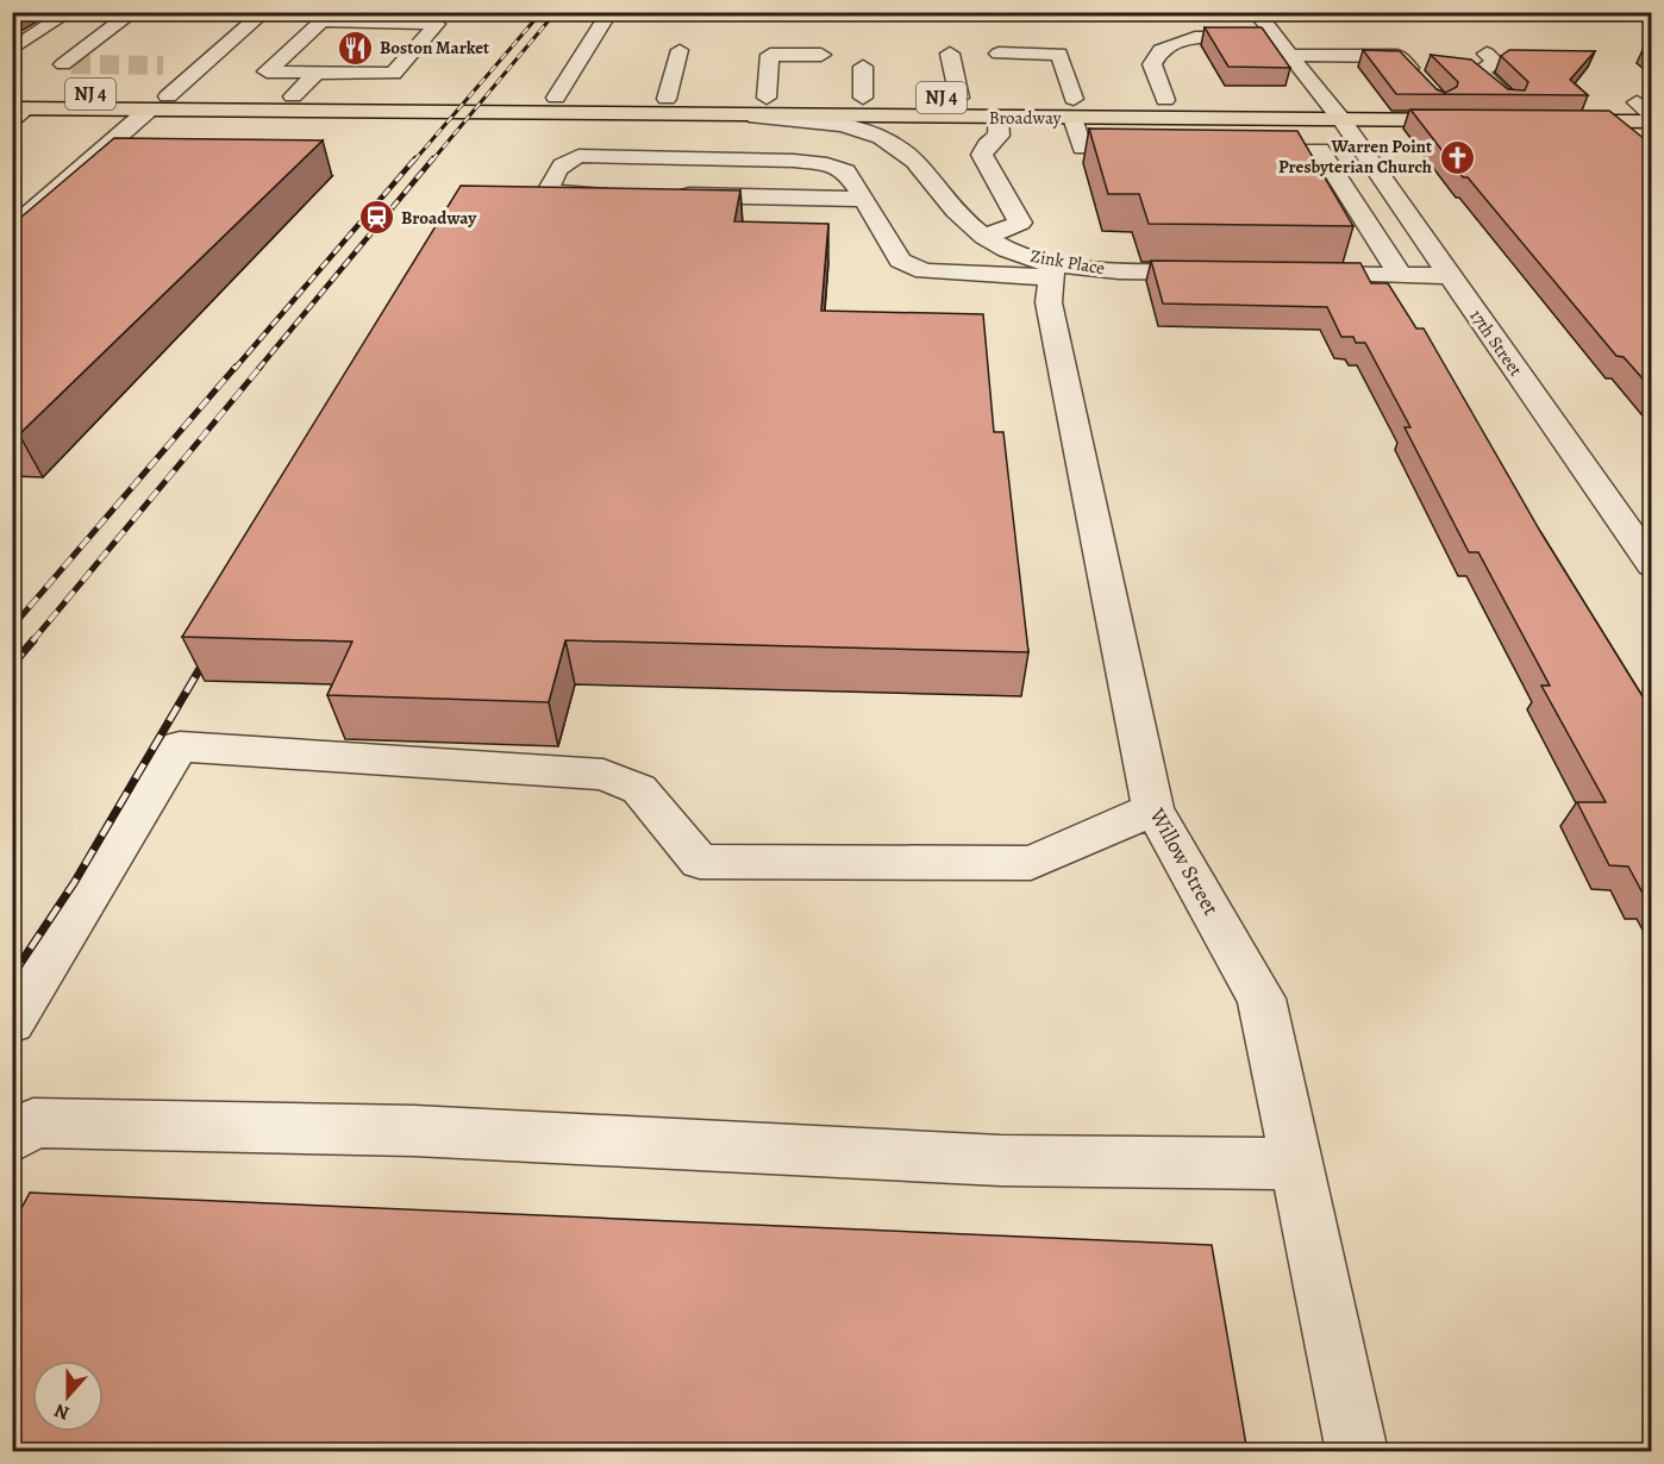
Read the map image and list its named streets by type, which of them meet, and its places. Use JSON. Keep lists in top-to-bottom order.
{
  "streets": {
    "main road": ["NJ 4", "Broadway"],
    "street": ["Zink Place", "17th Street", "Willow Street"]
  },
  "crossings": [
    ["Broadway", "Zink Place"],
    ["Broadway", "17th Street"],
    ["Zink Place", "Willow Street"]
  ],
  "places": {
    "restaurant": ["Boston Market"],
    "church": ["Warren Point Presbyterian Church"],
    "station": ["Broadway"]
  },
  "north": "bottom"
}
